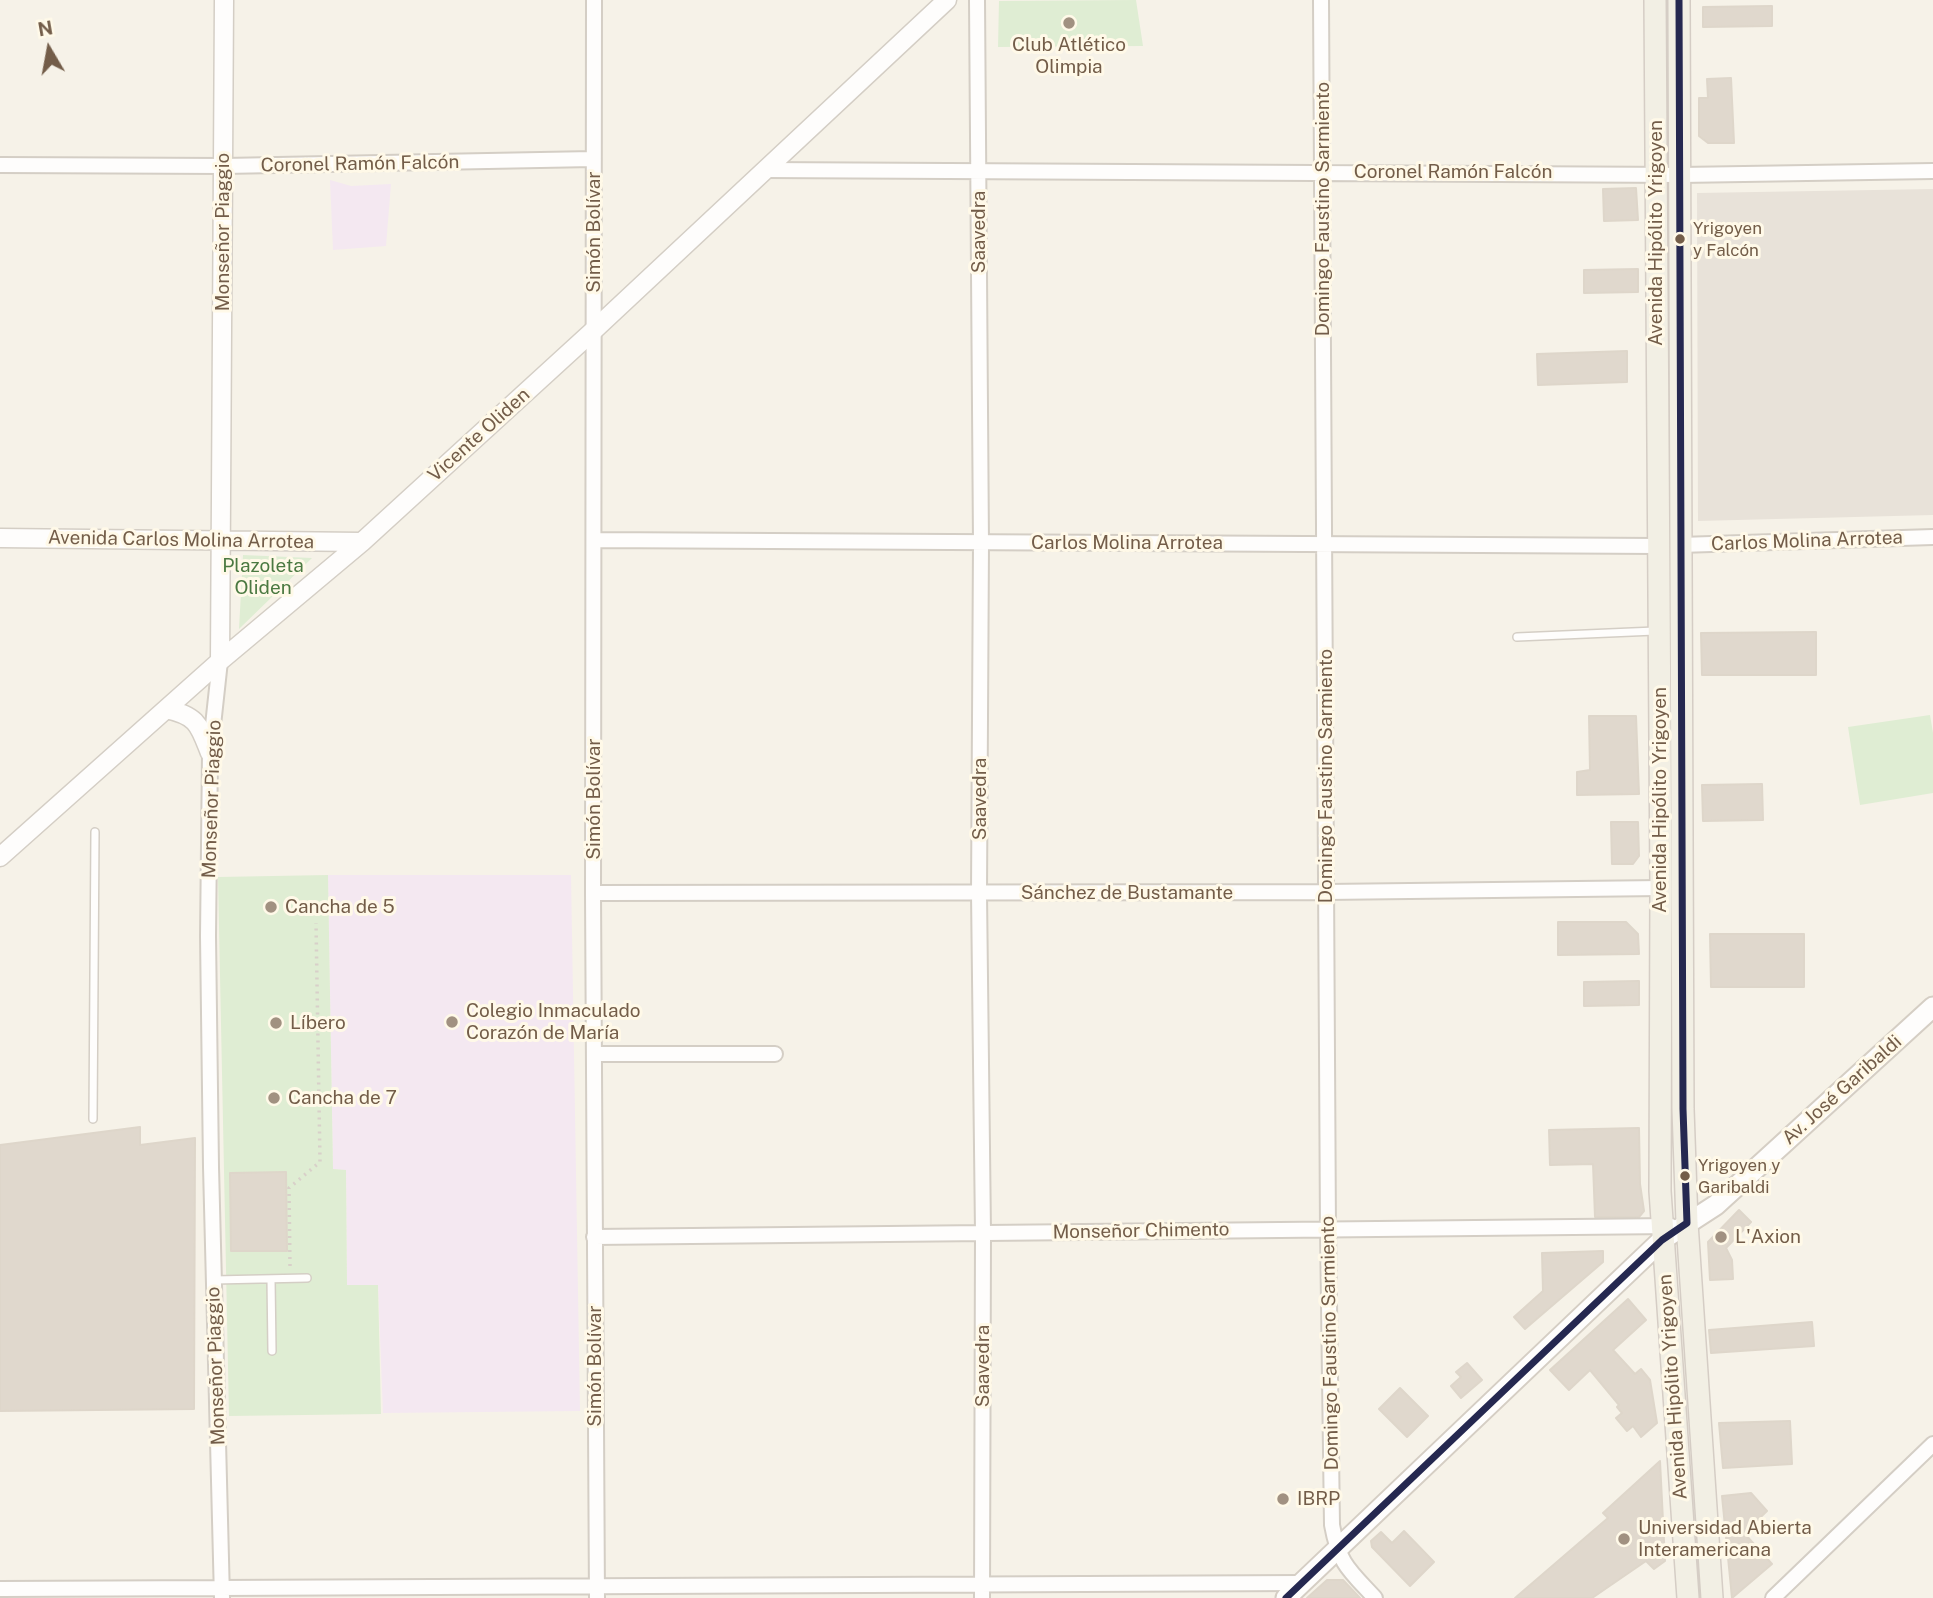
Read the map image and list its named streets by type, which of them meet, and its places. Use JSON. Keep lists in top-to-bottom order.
{
  "streets": {
    "main road": ["Avenida Hipólito Yrigoyen", "Av. José Garibaldi"],
    "street": [
      "Coronel Ramón Falcón",
      "Domingo Faustino Sarmiento",
      "Monseñor Piaggio",
      "Simón Bolívar",
      "Saavedra",
      "Vicente Oliden",
      "Avenida Carlos Molina Arrotea",
      "Carlos Molina Arrotea",
      "Sánchez de Bustamante",
      "Monseñor Chimento"
    ]
  },
  "crossings": [
    ["Coronel Ramón Falcón", "Domingo Faustino Sarmiento"],
    ["Coronel Ramón Falcón", "Monseñor Piaggio"],
    ["Coronel Ramón Falcón", "Simón Bolívar"],
    ["Coronel Ramón Falcón", "Saavedra"],
    ["Coronel Ramón Falcón", "Avenida Hipólito Yrigoyen"],
    ["Coronel Ramón Falcón", "Vicente Oliden"],
    ["Domingo Faustino Sarmiento", "Carlos Molina Arrotea"],
    ["Domingo Faustino Sarmiento", "Sánchez de Bustamante"],
    ["Domingo Faustino Sarmiento", "Av. José Garibaldi"],
    ["Domingo Faustino Sarmiento", "Monseñor Chimento"],
    ["Monseñor Piaggio", "Vicente Oliden"],
    ["Monseñor Piaggio", "Avenida Carlos Molina Arrotea"],
    ["Simón Bolívar", "Vicente Oliden"],
    ["Simón Bolívar", "Carlos Molina Arrotea"],
    ["Simón Bolívar", "Sánchez de Bustamante"],
    ["Simón Bolívar", "Monseñor Chimento"],
    ["Saavedra", "Carlos Molina Arrotea"],
    ["Saavedra", "Sánchez de Bustamante"],
    ["Saavedra", "Monseñor Chimento"],
    ["Avenida Hipólito Yrigoyen", "Carlos Molina Arrotea"],
    ["Avenida Hipólito Yrigoyen", "Sánchez de Bustamante"],
    ["Avenida Hipólito Yrigoyen", "Av. José Garibaldi"],
    ["Avenida Hipólito Yrigoyen", "Monseñor Chimento"],
    ["Vicente Oliden", "Avenida Carlos Molina Arrotea"],
    ["Av. José Garibaldi", "Monseñor Chimento"]
  ],
  "parks": ["Plazoleta Oliden"],
  "places": [
    "Club Atlético Olimpia",
    "Yrigoyen y Falcón",
    "Cancha de 5",
    "Colegio Inmaculado Corazón de María",
    "Líbero",
    "Cancha de 7",
    "Yrigoyen y Garibaldi",
    "L'Axion",
    "IBRP",
    "Universidad Abierta Interamericana"
  ],
  "north": "top"
}
